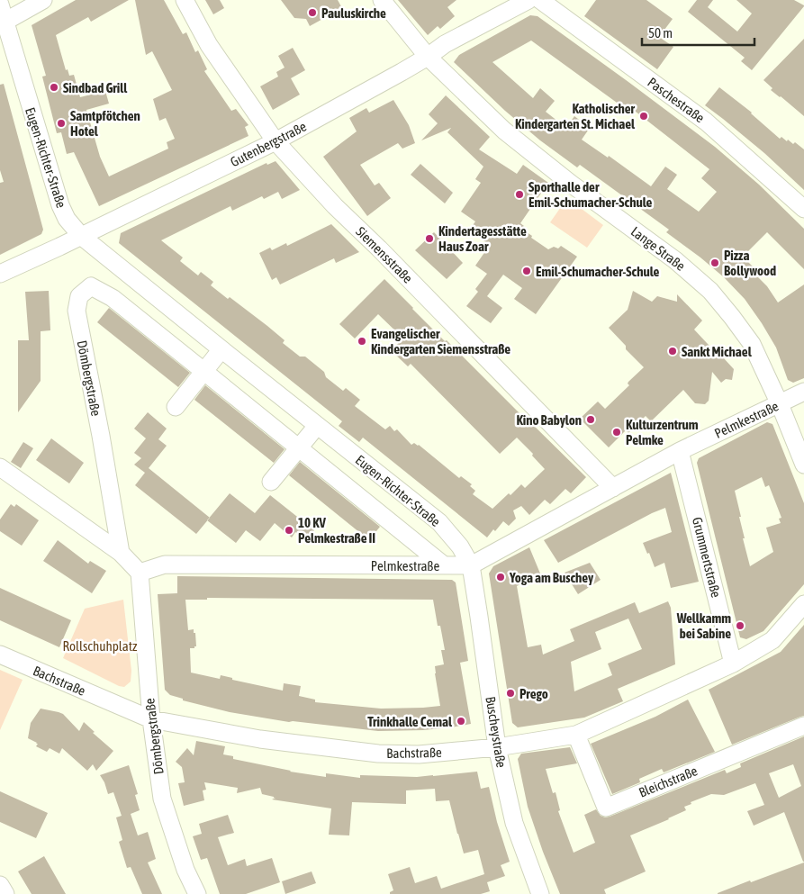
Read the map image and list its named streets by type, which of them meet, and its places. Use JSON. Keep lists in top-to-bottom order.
{
  "streets": {
    "street": [
      "Paschestraße",
      "Gutenbergstraße",
      "Eugen-Richter-Straße",
      "Lange Straße",
      "Siemensstraße",
      "Dömbergstraße",
      "Pelmkestraße",
      "Grummertstraße",
      "Bachstraße",
      "Buscheystraße",
      "Bleichstraße"
    ]
  },
  "crossings": [
    ["Gutenbergstraße", "Eugen-Richter-Straße"],
    ["Gutenbergstraße", "Lange Straße"],
    ["Gutenbergstraße", "Siemensstraße"],
    ["Eugen-Richter-Straße", "Pelmkestraße"],
    ["Eugen-Richter-Straße", "Buscheystraße"],
    ["Lange Straße", "Pelmkestraße"],
    ["Siemensstraße", "Pelmkestraße"],
    ["Dömbergstraße", "Pelmkestraße"],
    ["Dömbergstraße", "Bachstraße"],
    ["Pelmkestraße", "Grummertstraße"],
    ["Pelmkestraße", "Buscheystraße"],
    ["Grummertstraße", "Bachstraße"],
    ["Bachstraße", "Buscheystraße"],
    ["Bachstraße", "Bleichstraße"]
  ],
  "parks": ["Rollschuhplatz"],
  "places": [
    "Pauluskirche",
    "Sindbad Grill",
    "Katholischer Kindergarten St. Michael",
    "Samtpfötchen Hotel",
    "Sporthalle der Emil-Schumacher-Schule",
    "Kindertagesstätte Haus Zoar",
    "Pizza Bollywood",
    "Emil-Schumacher-Schule",
    "Evangelischer Kindergarten Siemensstraße",
    "Sankt Michael",
    "Kino Babylon",
    "Kulturzentrum Pelmke",
    "10 KV Pelmkestraße II",
    "Yoga am Buschey",
    "Wellkamm bei Sabine",
    "Prego",
    "Trinkhalle Cemal"
  ],
  "scale_bar": "50 m"
}
